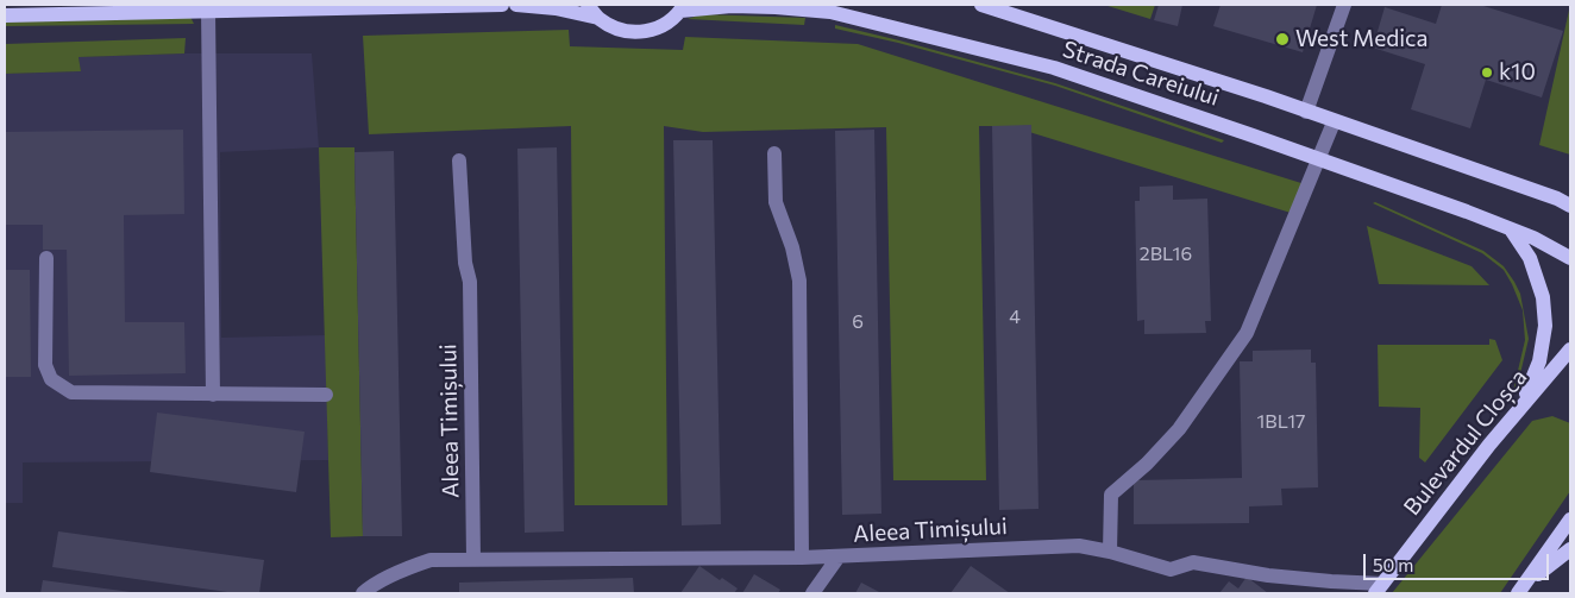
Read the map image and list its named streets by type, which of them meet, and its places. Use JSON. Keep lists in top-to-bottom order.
{
  "streets": {
    "main road": ["Strada Careiului", "Bulevardul Cloșca"],
    "street": ["Aleea Timișului"]
  },
  "crossings": [
    ["Aleea Timișului", "Bulevardul Cloșca"]
  ],
  "places": ["West Medica", "k10"],
  "house_numbers": [
    "2BL16",
    "4",
    "6",
    "1BL17"
  ],
  "scale_bar": "50 m"
}
